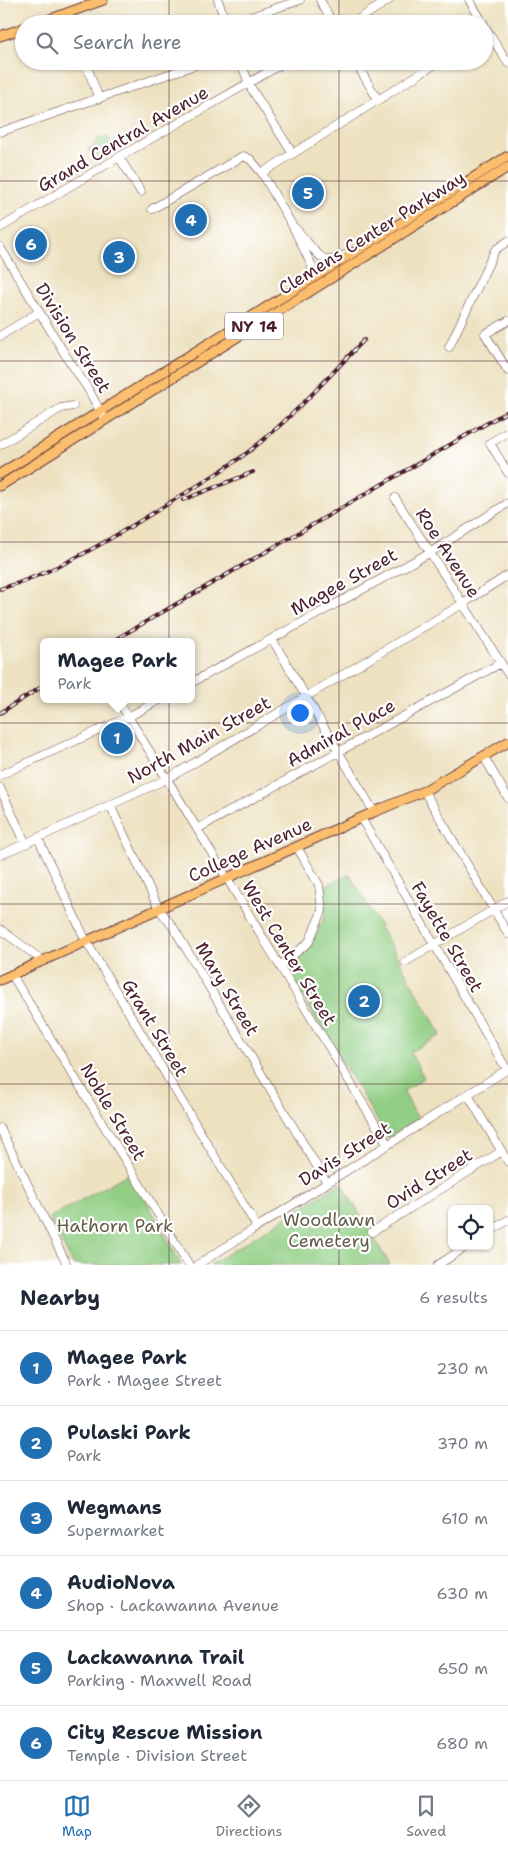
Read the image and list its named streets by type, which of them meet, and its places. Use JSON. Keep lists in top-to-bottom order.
{
  "streets": {
    "main road": ["Clemens Center Parkway", "NY 14", "College Avenue"],
    "street": [
      "Grand Central Avenue",
      "Division Street",
      "Roe Avenue",
      "Magee Street",
      "Admiral Place",
      "North Main Street",
      "Fayette Street",
      "West Center Street",
      "Mary Street",
      "Grant Street",
      "Noble Street",
      "Davis Street",
      "Ovid Street"
    ]
  },
  "crossings": [
    ["Clemens Center Parkway", "Division Street"],
    ["Roe Avenue", "Magee Street"],
    ["Roe Avenue", "Admiral Place"],
    ["Roe Avenue", "North Main Street"],
    ["Admiral Place", "West Center Street"],
    ["North Main Street", "West Center Street"],
    ["North Main Street", "Mary Street"],
    ["North Main Street", "Grant Street"],
    ["College Avenue", "Fayette Street"],
    ["College Avenue", "West Center Street"],
    ["College Avenue", "Mary Street"],
    ["College Avenue", "Grant Street"],
    ["College Avenue", "Noble Street"],
    ["Fayette Street", "Davis Street"],
    ["West Center Street", "Davis Street"],
    ["Mary Street", "Davis Street"],
    ["Grant Street", "Davis Street"]
  ],
  "parks": ["Woodlawn Cemetery", "Hathorn Park"],
  "page": {
    "search": "Search here",
    "pins": [
      "5",
      "4",
      "6",
      "3",
      "1",
      "2"
    ],
    "popup": ["Magee Park", "Park"],
    "heading": ["Nearby", "6 results"],
    "list": [
      {
        "mark": "1",
        "name": "Magee Park",
        "note": "Park · Magee Street",
        "value": "230 m"
      },
      {
        "mark": "2",
        "name": "Pulaski Park",
        "note": "Park",
        "value": "370 m"
      },
      {
        "mark": "3",
        "name": "Wegmans",
        "note": "Supermarket",
        "value": "610 m"
      },
      {
        "mark": "4",
        "name": "AudioNova",
        "note": "Shop · Lackawanna Avenue",
        "value": "630 m"
      },
      {
        "mark": "5",
        "name": "Lackawanna Trail",
        "note": "Parking · Maxwell Road",
        "value": "650 m"
      },
      {
        "mark": "6",
        "name": "City Rescue Mission",
        "note": "Temple · Division Street",
        "value": "680 m"
      }
    ],
    "nav": ["Map", "Directions", "Saved"]
  }
}
